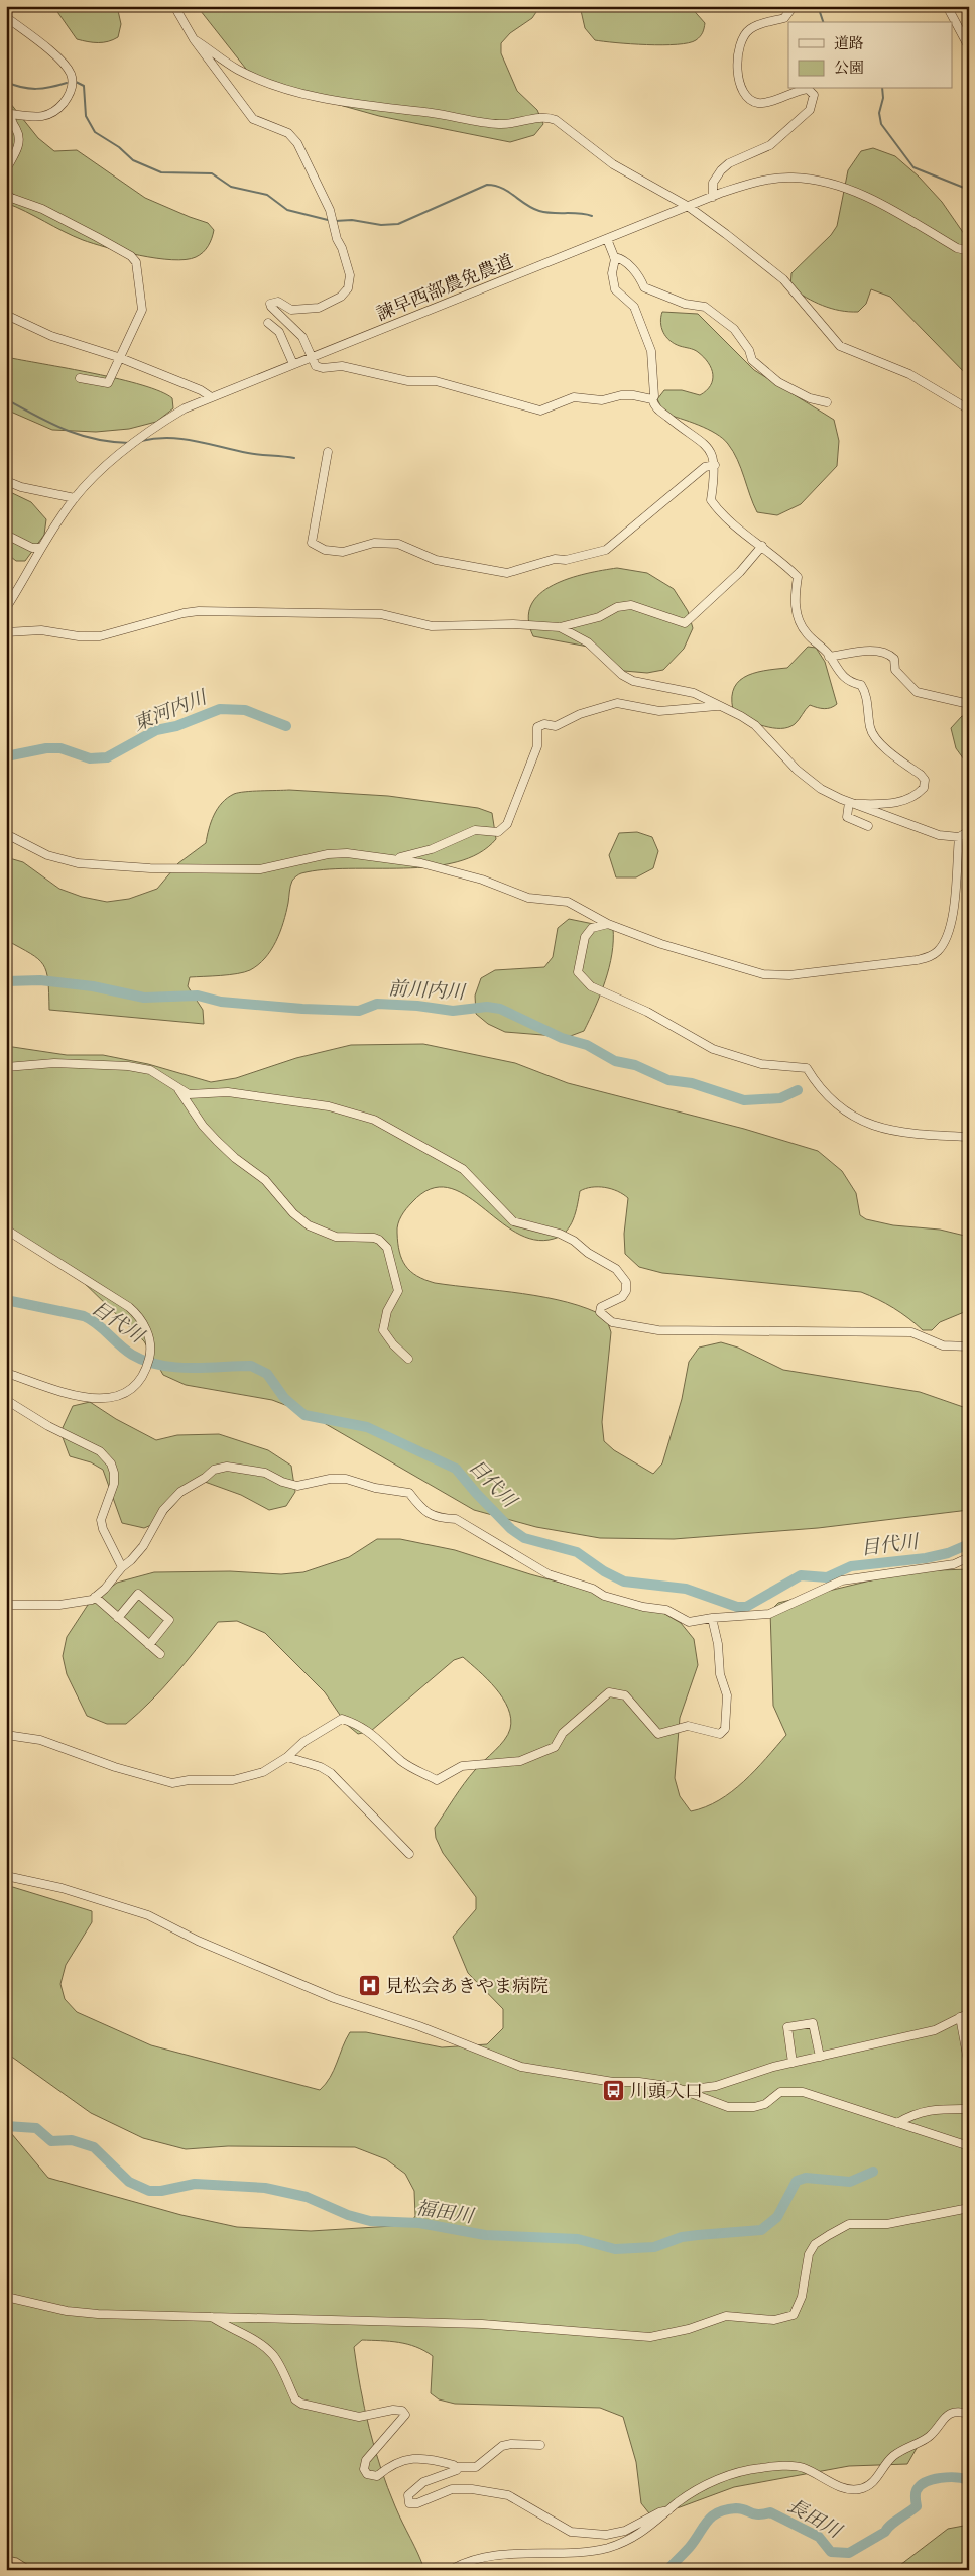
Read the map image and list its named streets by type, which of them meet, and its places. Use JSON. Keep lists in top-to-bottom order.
{
  "streets": {
    "street": ["諫早西部農免農道"]
  },
  "water": [
    "東河内川",
    "前川内川",
    "目代川",
    "福田川",
    "長田川"
  ],
  "places": {
    "hospital": ["見松会あきやま病院"],
    "bus stop": ["川頭入口"]
  },
  "legend": ["道路", "公園"]
}
